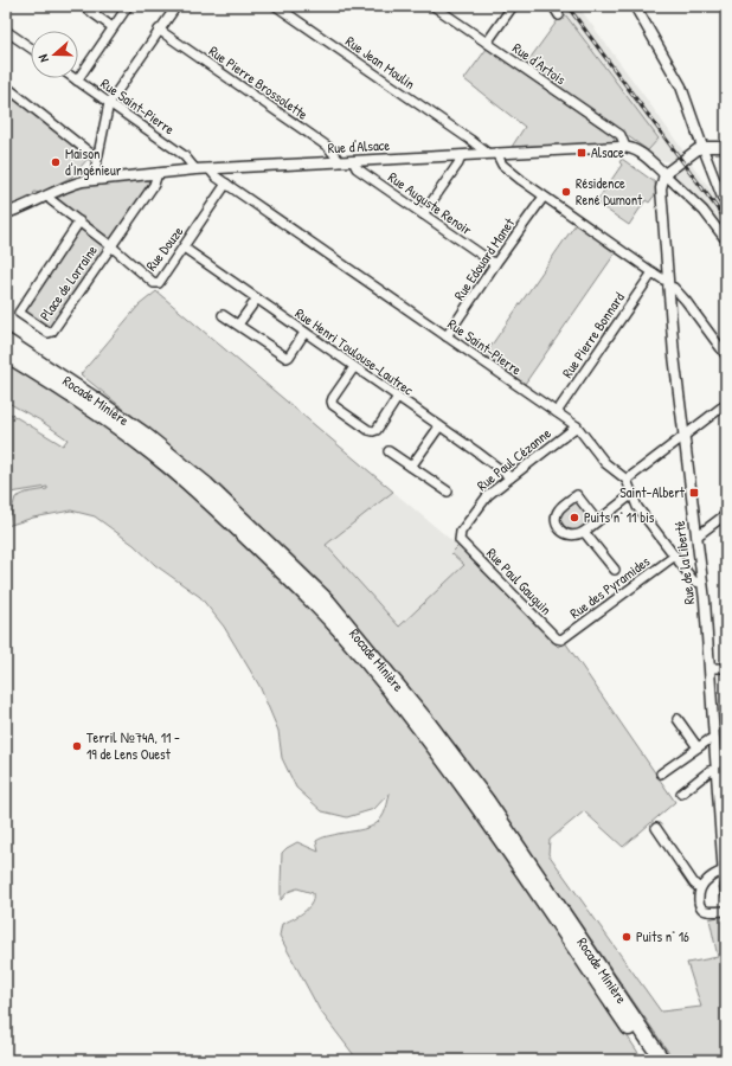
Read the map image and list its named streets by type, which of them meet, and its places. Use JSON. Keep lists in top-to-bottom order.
{
  "streets": {
    "highway": ["Rocade Minière"],
    "street": [
      "Rue Jean Moulin",
      "Rue d'Artois",
      "Rue Pierre Brossolette",
      "Rue Saint-Pierre",
      "Rue d'Alsace",
      "Rue Auguste Renoir",
      "Rue Douze",
      "Rue Edouard Manet",
      "Place de Lorraine",
      "Rue Pierre Bonnard",
      "Rue Henri Toulouse-Lautrec",
      "Rue Paul Cézanne",
      "Rue de la Liberté",
      "Rue Paul Gauguin",
      "Rue des Pyramides"
    ]
  },
  "crossings": [
    ["Rue Jean Moulin", "Rue d'Alsace"],
    ["Rue Jean Moulin", "Rue Edouard Manet"],
    ["Rue Jean Moulin", "Rue Pierre Bonnard"],
    ["Rue Jean Moulin", "Rue de la Liberté"],
    ["Rue d'Artois", "Rue d'Alsace"],
    ["Rue Pierre Brossolette", "Rue d'Alsace"],
    ["Rue Saint-Pierre", "Rue d'Alsace"],
    ["Rue Saint-Pierre", "Rue Douze"],
    ["Rue Saint-Pierre", "Rue Edouard Manet"],
    ["Rue Saint-Pierre", "Rue Pierre Bonnard"],
    ["Rue Saint-Pierre", "Rue Paul Cézanne"],
    ["Rue Saint-Pierre", "Rue de la Liberté"],
    ["Rue Saint-Pierre", "Rue des Pyramides"],
    ["Rue d'Alsace", "Rue Auguste Renoir"],
    ["Rue d'Alsace", "Place de Lorraine"],
    ["Rue Auguste Renoir", "Rue Edouard Manet"],
    ["Rue Douze", "Place de Lorraine"],
    ["Rue Douze", "Rue Henri Toulouse-Lautrec"],
    ["Rue Henri Toulouse-Lautrec", "Rue Paul Cézanne"],
    ["Rue Paul Cézanne", "Rue Paul Gauguin"],
    ["Rue Paul Gauguin", "Rue des Pyramides"]
  ],
  "places": {
    "transit": ["Alsace", "Saint-Albert"],
    "other": [
      "Maison d'Ingénieur",
      "Résidence René Dumont",
      "Puits n° 11 bis",
      "Terril №74A, 11 - 19 de Lens Ouest",
      "Puits n° 16"
    ]
  },
  "north": "left"
}
